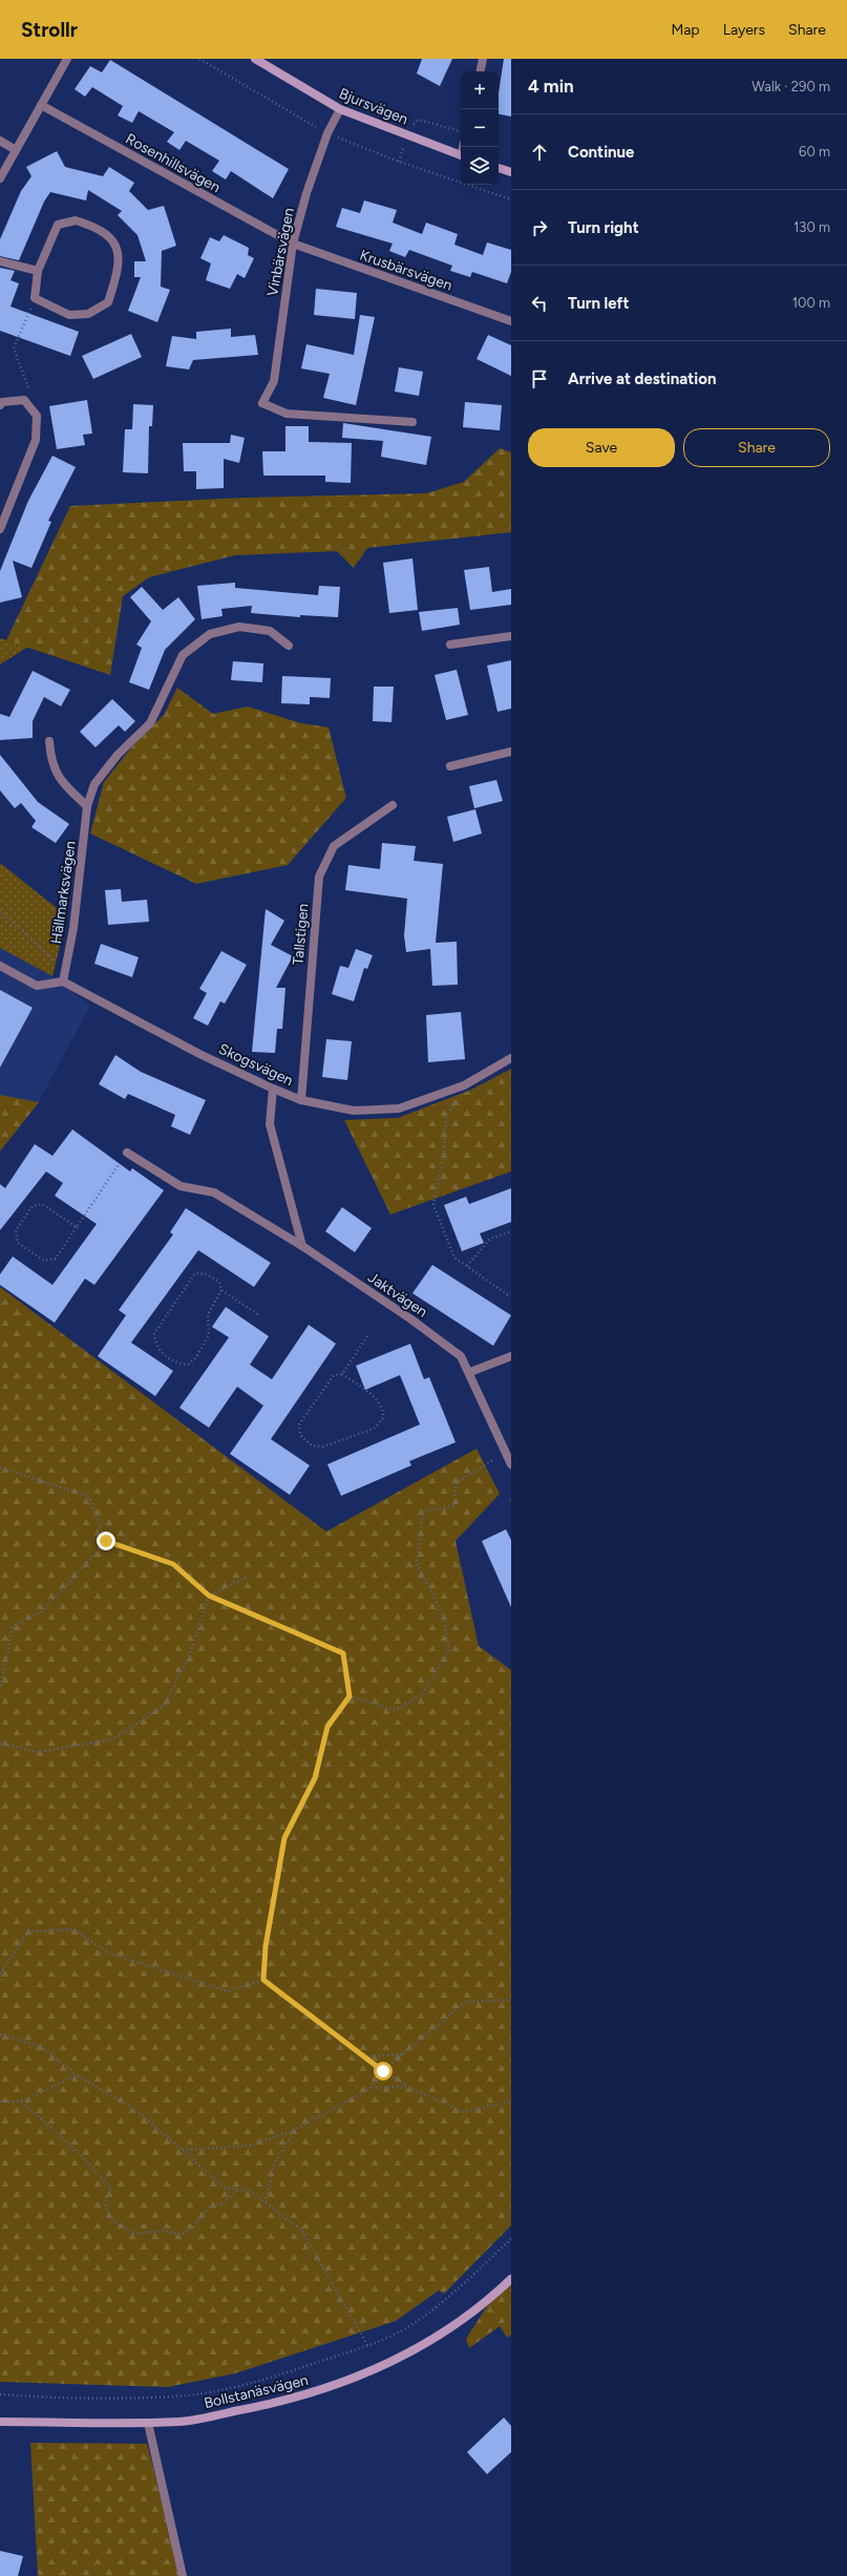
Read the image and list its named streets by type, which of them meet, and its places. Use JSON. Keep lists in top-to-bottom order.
{
  "streets": {
    "street": [
      "Bjursvägen",
      "Rosenhillsvägen",
      "Vinbärsvägen",
      "Krusbärsvägen",
      "Hällmarksvägen",
      "Tallstigen",
      "Skogsvägen",
      "Jaktvägen",
      "Bollstanäsvägen"
    ]
  },
  "crossings": [
    ["Bjursvägen", "Vinbärsvägen"],
    ["Rosenhillsvägen", "Vinbärsvägen"],
    ["Rosenhillsvägen", "Krusbärsvägen"],
    ["Vinbärsvägen", "Krusbärsvägen"],
    ["Hällmarksvägen", "Skogsvägen"],
    ["Tallstigen", "Skogsvägen"]
  ],
  "page": {
    "header": "Strollr",
    "nav": ["Map", "Layers", "Share"],
    "heading": ["4 min", "Walk · 290 m"],
    "map_buttons": ["+", "−"],
    "list": [
      ["Continue", "60 m"],
      ["Turn right", "130 m"],
      ["Turn left", "100 m"],
      "Arrive at destination"
    ],
    "buttons": ["Save", "Share"]
  }
}
